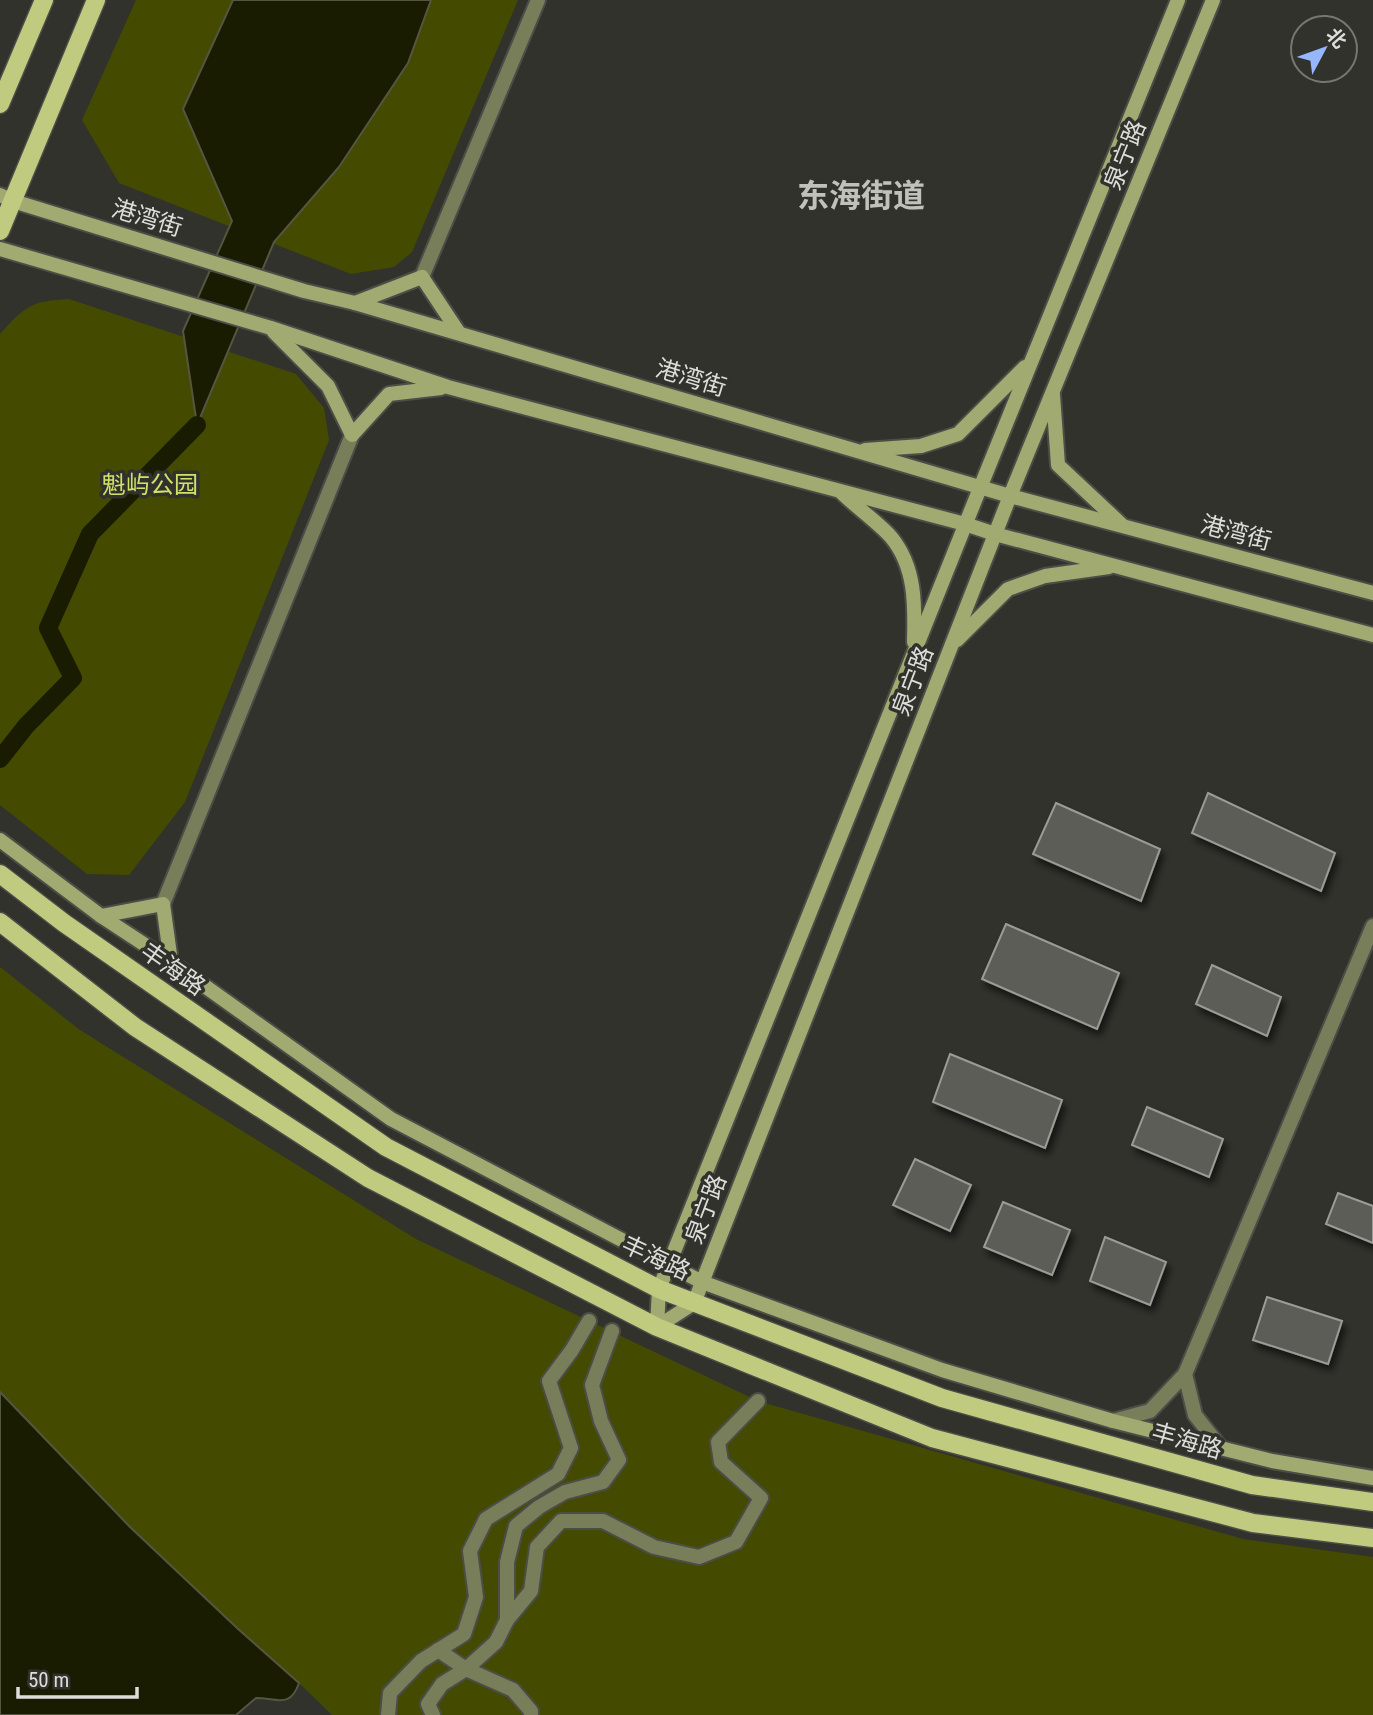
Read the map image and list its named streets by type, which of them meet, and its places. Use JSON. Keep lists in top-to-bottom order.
{
  "streets": {
    "main road": ["丰海路"],
    "street": ["泉宁路", "港湾街"]
  },
  "crossings": [
    ["泉宁路", "港湾街"],
    ["泉宁路", "丰海路"]
  ],
  "districts": ["东海街道"],
  "parks": ["魁屿公园"],
  "scale_bar": "50 m",
  "north": "top right"
}
